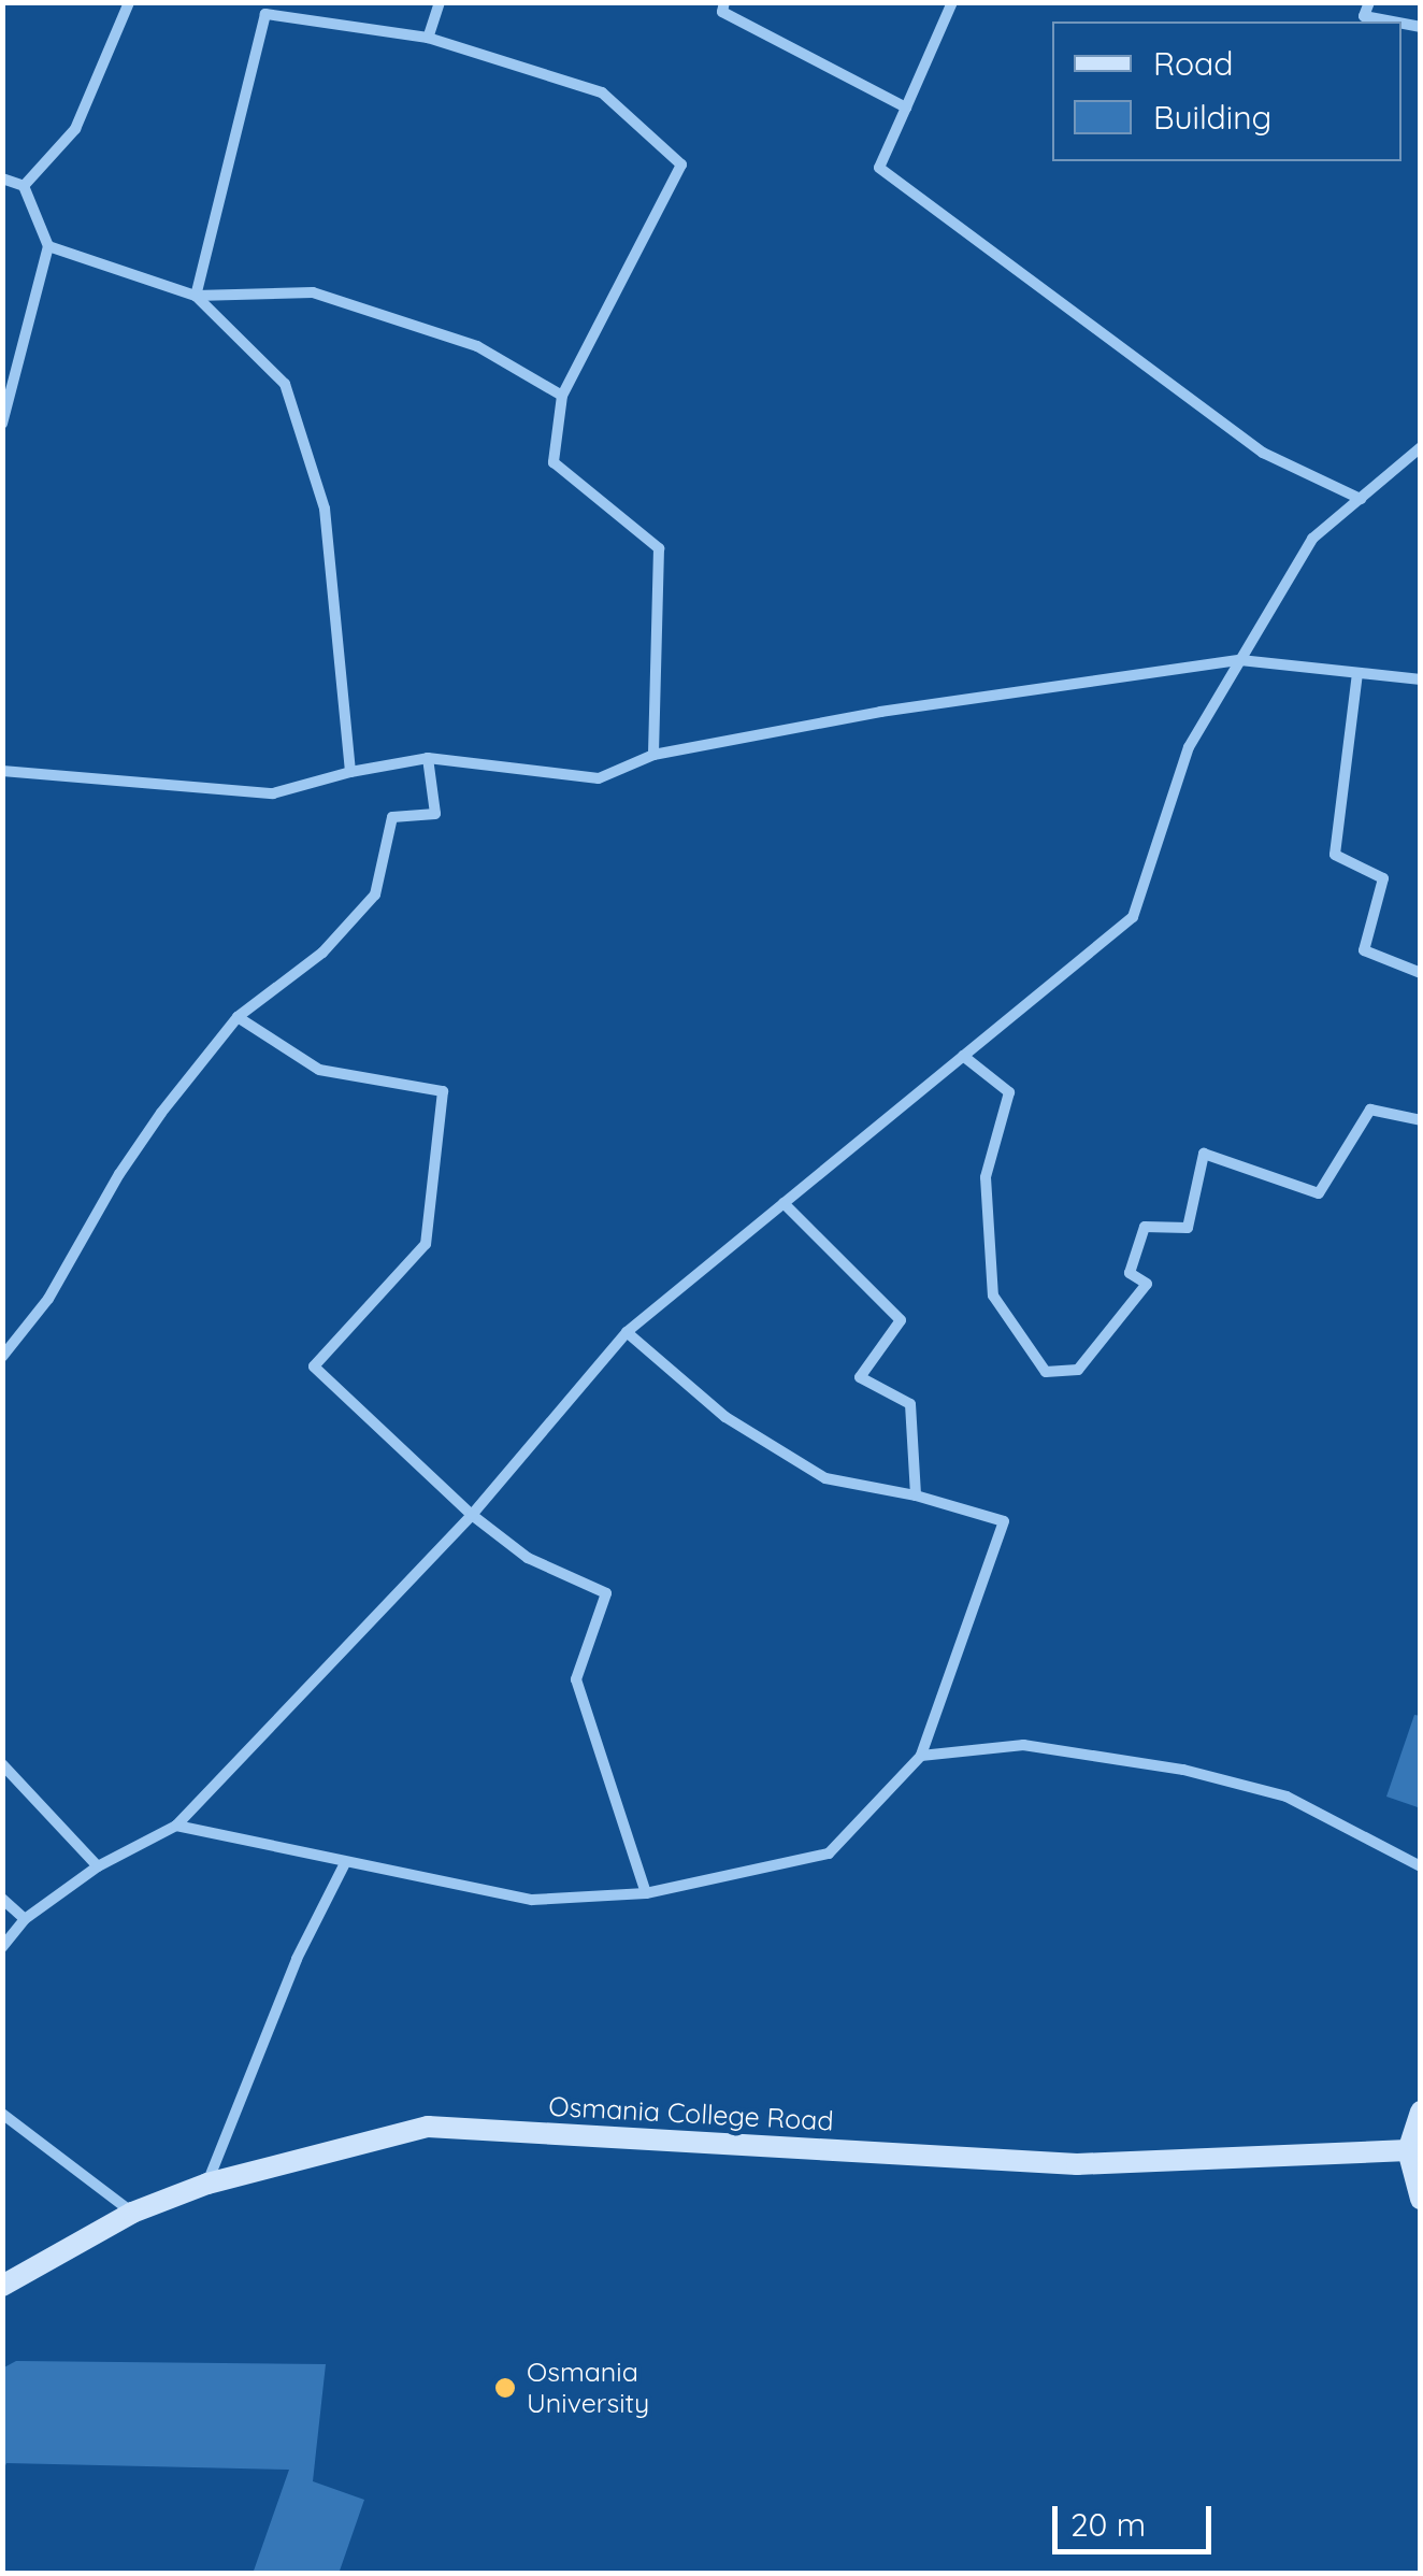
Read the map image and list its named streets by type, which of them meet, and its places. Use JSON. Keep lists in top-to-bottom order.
{
  "streets": {
    "street": ["Osmania College Road"]
  },
  "places": ["Osmania University"],
  "legend": ["Road", "Building"],
  "scale_bar": "20 m"
}
